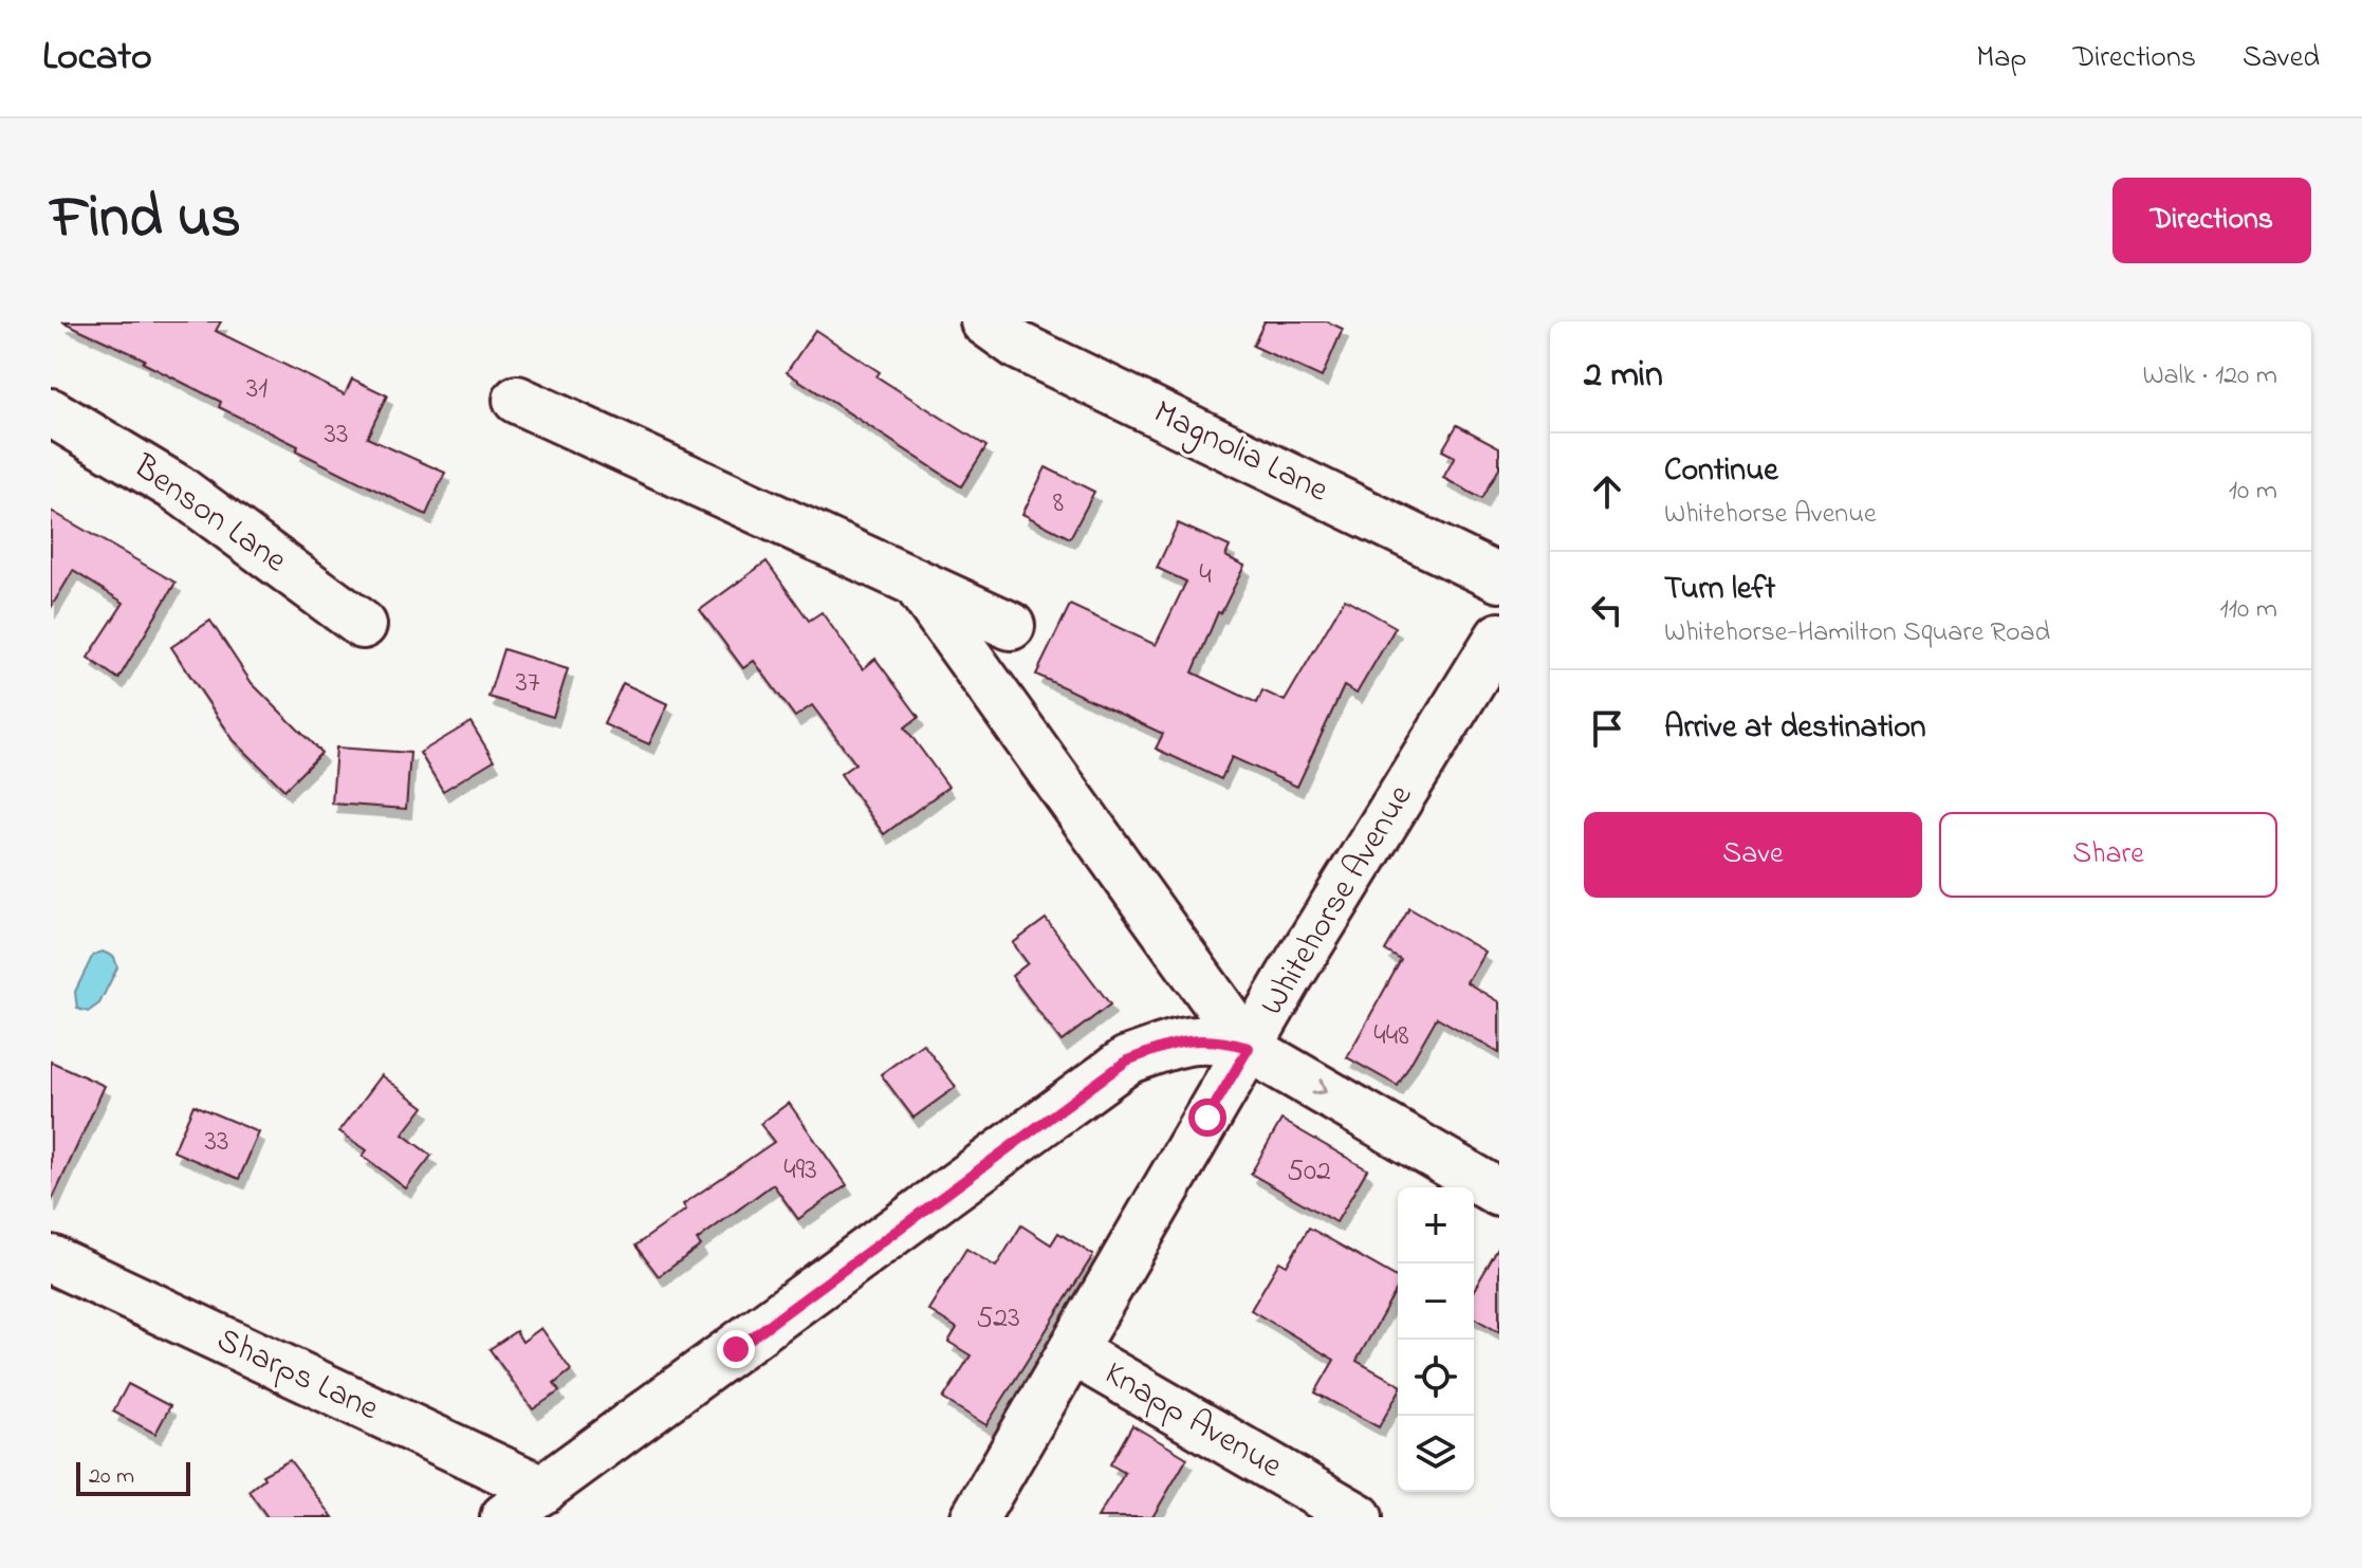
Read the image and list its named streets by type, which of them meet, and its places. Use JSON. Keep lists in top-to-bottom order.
{
  "streets": {
    "street": [
      "Magnolia Lane",
      "Benson Lane",
      "Whitehorse Avenue",
      "Sharps Lane",
      "Knapp Avenue"
    ]
  },
  "crossings": [
    ["Whitehorse Avenue", "Knapp Avenue"]
  ],
  "house_numbers": [
    "31",
    "33",
    "8",
    "4",
    "37",
    "448",
    "33",
    "493",
    "502",
    "523"
  ],
  "scale_bar": "20 m",
  "page": {
    "header": "Locato",
    "nav": ["Map", "Directions", "Saved"],
    "title": "Find us",
    "buttons": [
      "Directions",
      ["Save", "Share"]
    ],
    "heading": ["2 min", "Walk · 120 m"],
    "list": [
      ["Continue", "Whitehorse Avenue", "10 m"],
      ["Turn left", "Whitehorse-Hamilton Square Road", "110 m"],
      "Arrive at destination"
    ],
    "map_buttons": ["+", "−"],
    "scale": "20 m"
  }
}
